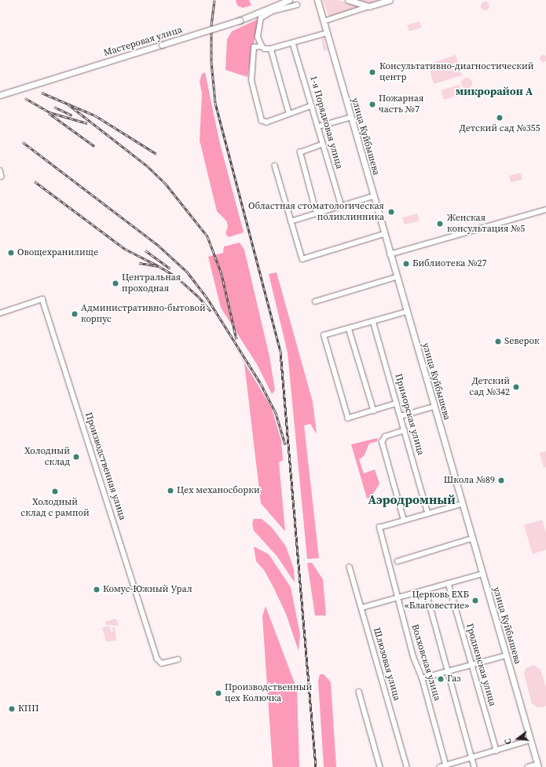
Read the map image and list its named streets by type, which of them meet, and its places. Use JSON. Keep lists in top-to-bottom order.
{
  "streets": {
    "main road": ["Мастеровая улица", "улица Куйбышева"],
    "street": [
      "1-я Порядковая улица",
      "Приморская улица",
      "Производственная улица",
      "Волховская улица",
      "Шлюзовая улица",
      "Гродненская улица"
    ]
  },
  "districts": ["микрорайон А", "Аэродромный"],
  "places": [
    "Консультативно-диагностический центр",
    "Пожарная часть №7",
    "Детский сад №355",
    "Областная стоматологическая поликлинника",
    "Женская консультация №5",
    "Овощехранилище",
    "Библиотека №27",
    "Центральная проходная",
    "Административно-бытовой корпус",
    "Sеверок",
    "Детский сад №342",
    "Холодный склад",
    "Школа №89",
    "Цех механосборки",
    "Холодный склад с рампой",
    "Комус-Южный Урал",
    "Церковь ЕХБ «Благовестие»",
    "Газ",
    "Производственный цех Колючка",
    "КПП"
  ],
  "north": "left"
}
